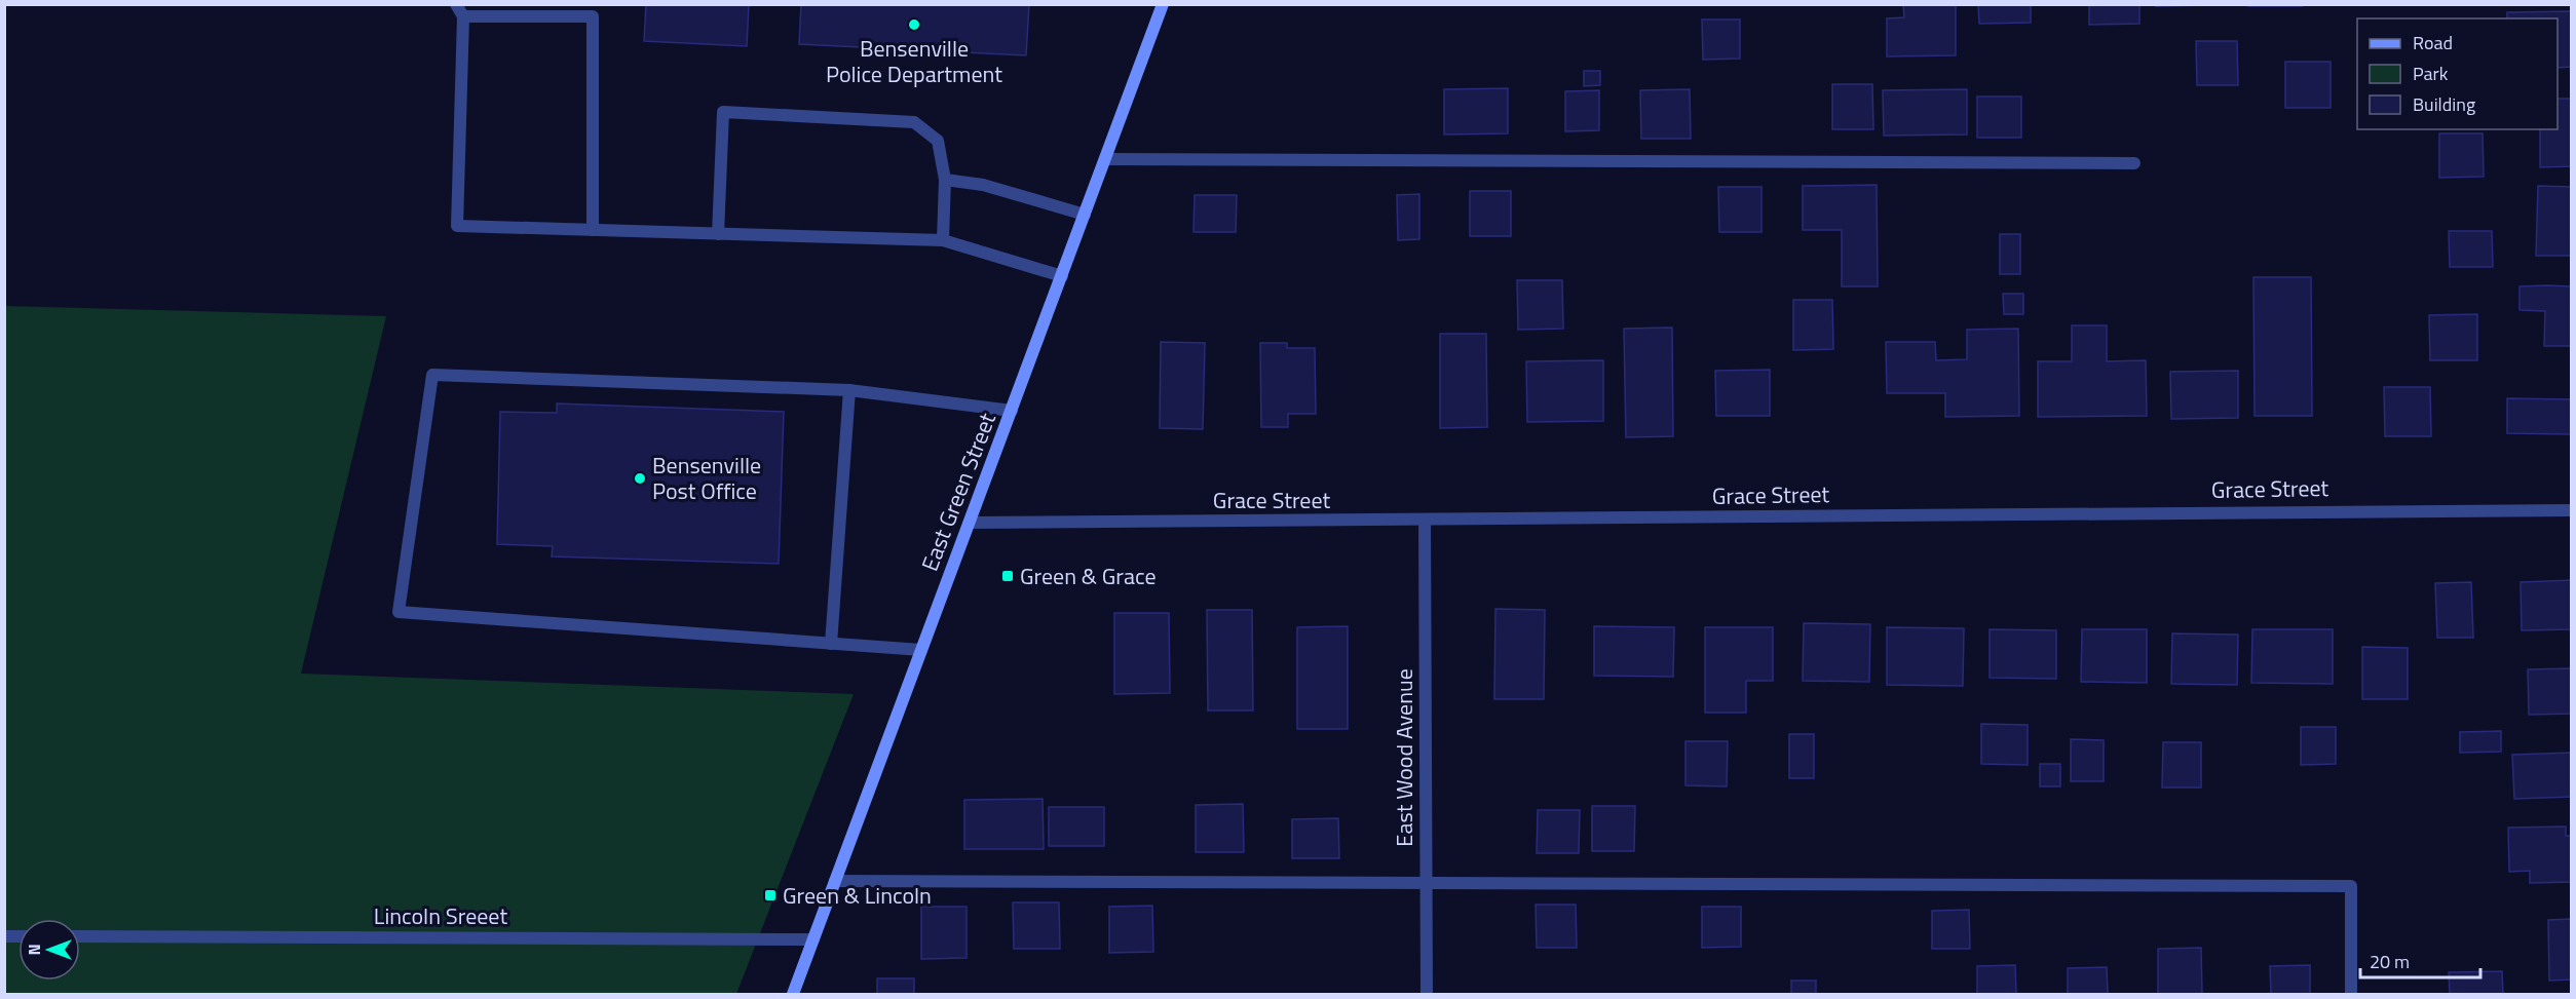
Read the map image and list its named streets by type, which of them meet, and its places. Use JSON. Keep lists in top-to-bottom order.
{
  "streets": {
    "street": [
      "Grace Street",
      "East Green Street",
      "East Wood Avenue",
      "Lincoln Sreeet"
    ]
  },
  "crossings": [
    ["Grace Street", "East Green Street"],
    ["Grace Street", "East Wood Avenue"],
    ["East Green Street", "Lincoln Sreeet"]
  ],
  "places": {
    "other": ["Bensenville Police Department", "Bensenville Post Office"],
    "transit": ["Green & Grace", "Green & Lincoln"]
  },
  "legend": ["Road", "Park", "Building"],
  "scale_bar": "20 m",
  "north": "left"
}
